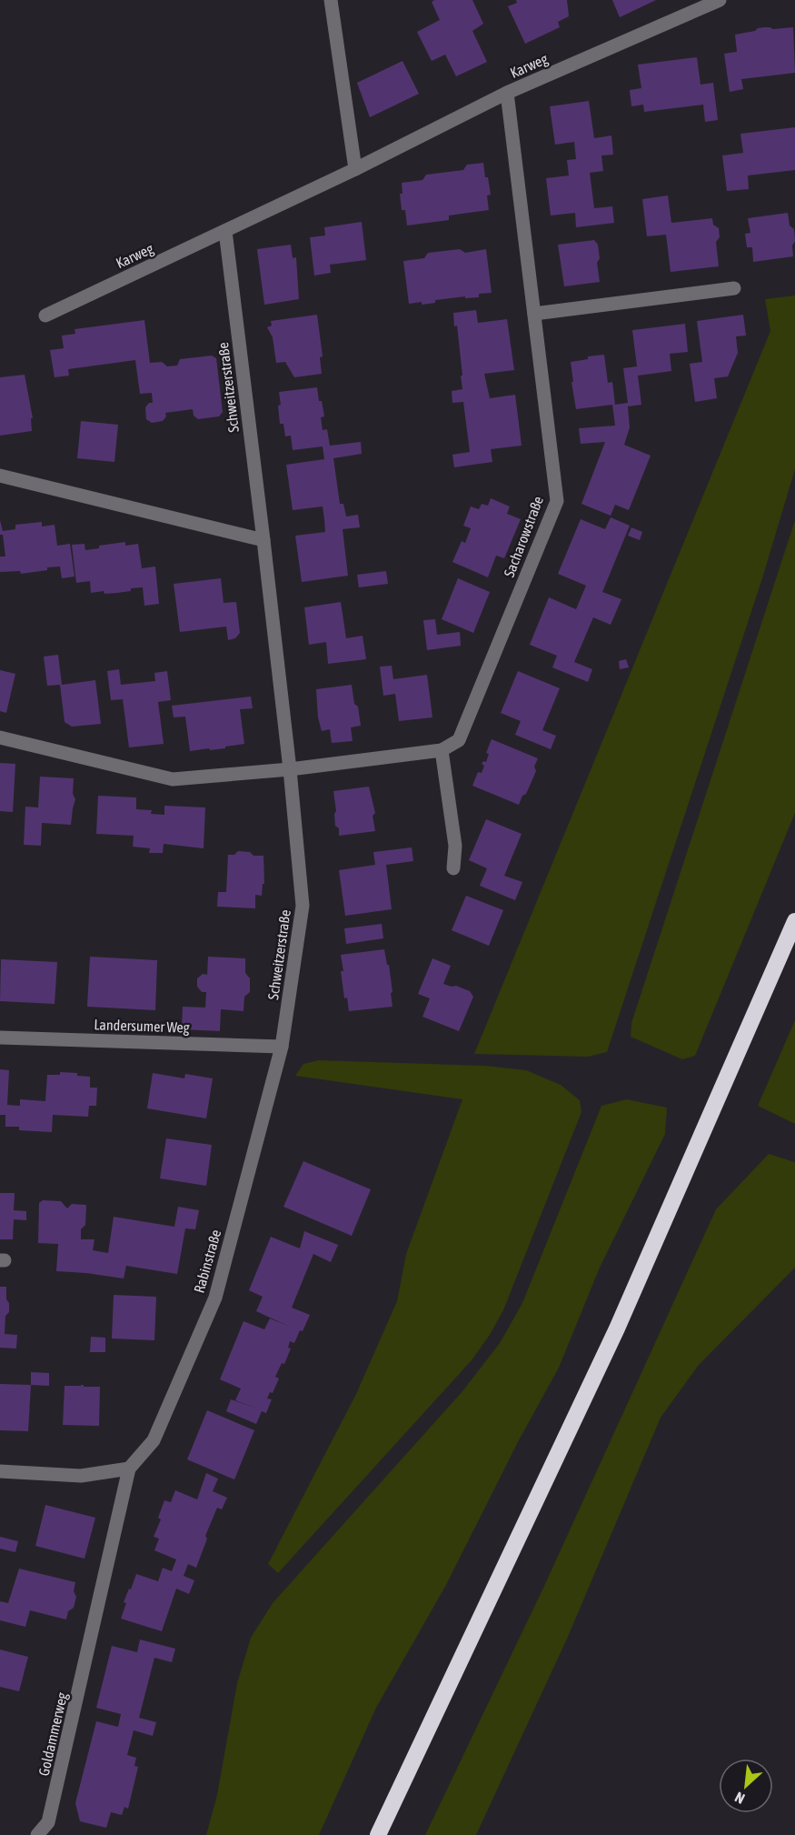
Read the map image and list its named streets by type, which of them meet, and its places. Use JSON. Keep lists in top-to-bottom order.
{
  "streets": {
    "street": [
      "Karweg",
      "Schweitzerstraße",
      "Sacharowstraße",
      "Landersumer Weg",
      "Rabinstraße",
      "Goldammerweg"
    ]
  },
  "crossings": [
    ["Karweg", "Schweitzerstraße"],
    ["Karweg", "Sacharowstraße"],
    ["Schweitzerstraße", "Landersumer Weg"],
    ["Schweitzerstraße", "Rabinstraße"],
    ["Landersumer Weg", "Rabinstraße"],
    ["Rabinstraße", "Goldammerweg"]
  ],
  "north": "bottom left"
}
